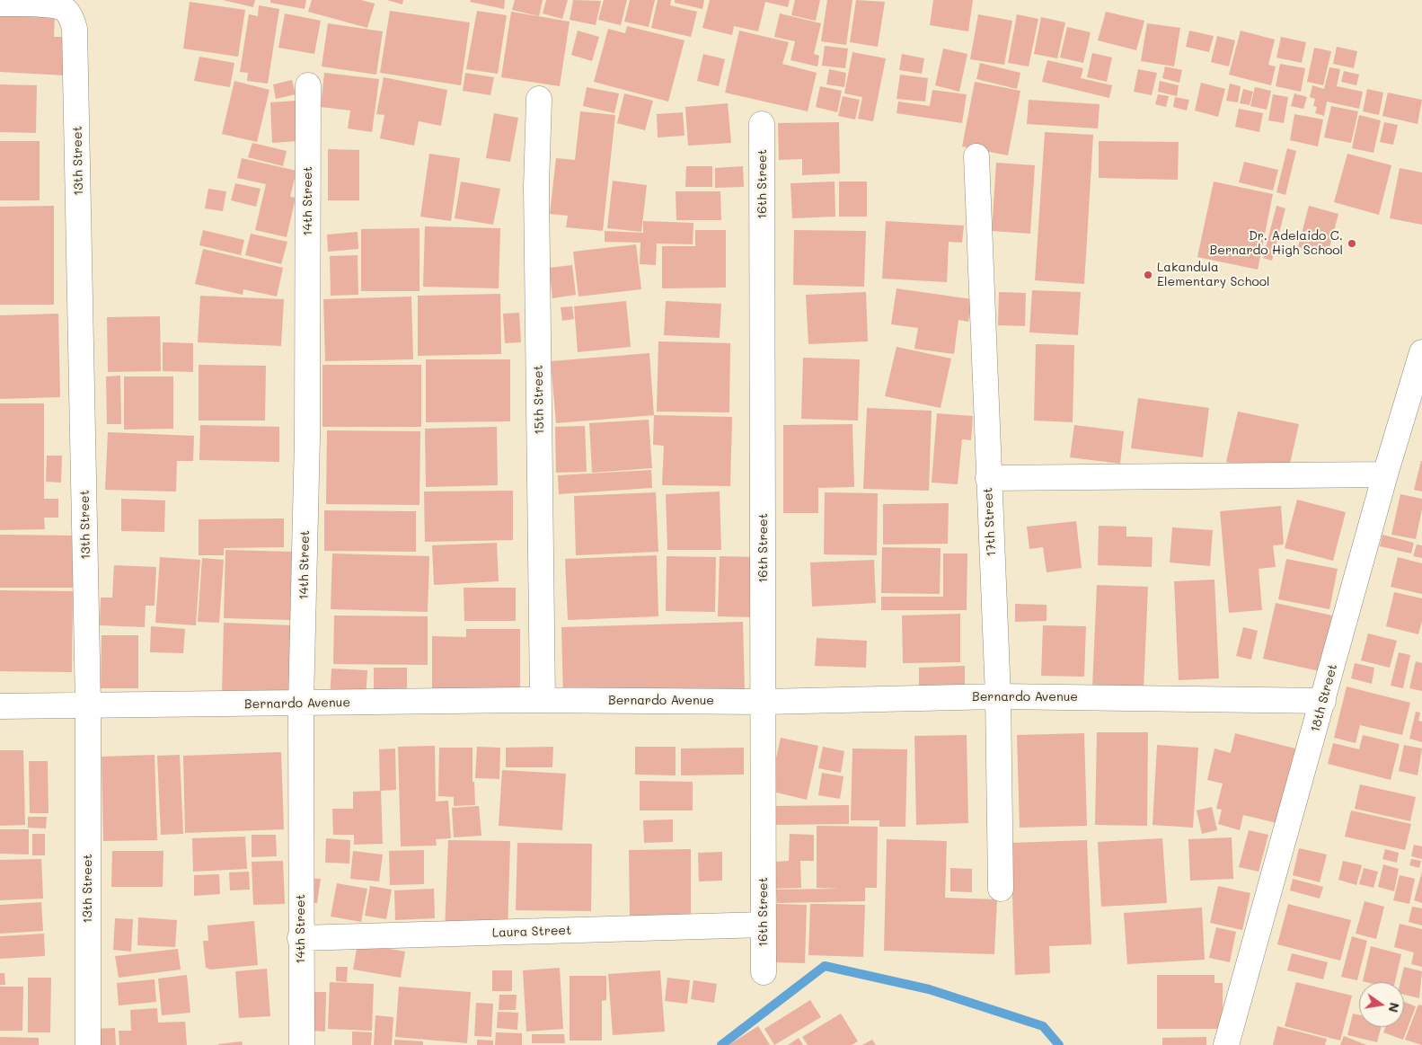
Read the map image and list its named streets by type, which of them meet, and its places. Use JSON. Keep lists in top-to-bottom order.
{
  "streets": {
    "street": [
      "13th Street",
      "16th Street",
      "14th Street",
      "15th Street",
      "17th Street",
      "Bernardo Avenue",
      "18th Street",
      "Laura Street"
    ]
  },
  "crossings": [
    ["13th Street", "Bernardo Avenue"],
    ["16th Street", "Bernardo Avenue"],
    ["16th Street", "Laura Street"],
    ["14th Street", "Bernardo Avenue"],
    ["14th Street", "Laura Street"],
    ["15th Street", "Bernardo Avenue"],
    ["17th Street", "Bernardo Avenue"],
    ["Bernardo Avenue", "18th Street"]
  ],
  "places": ["Dr. Adelaido C. Bernardo High School", "Lakandula Elementary School"],
  "north": "right"
}
